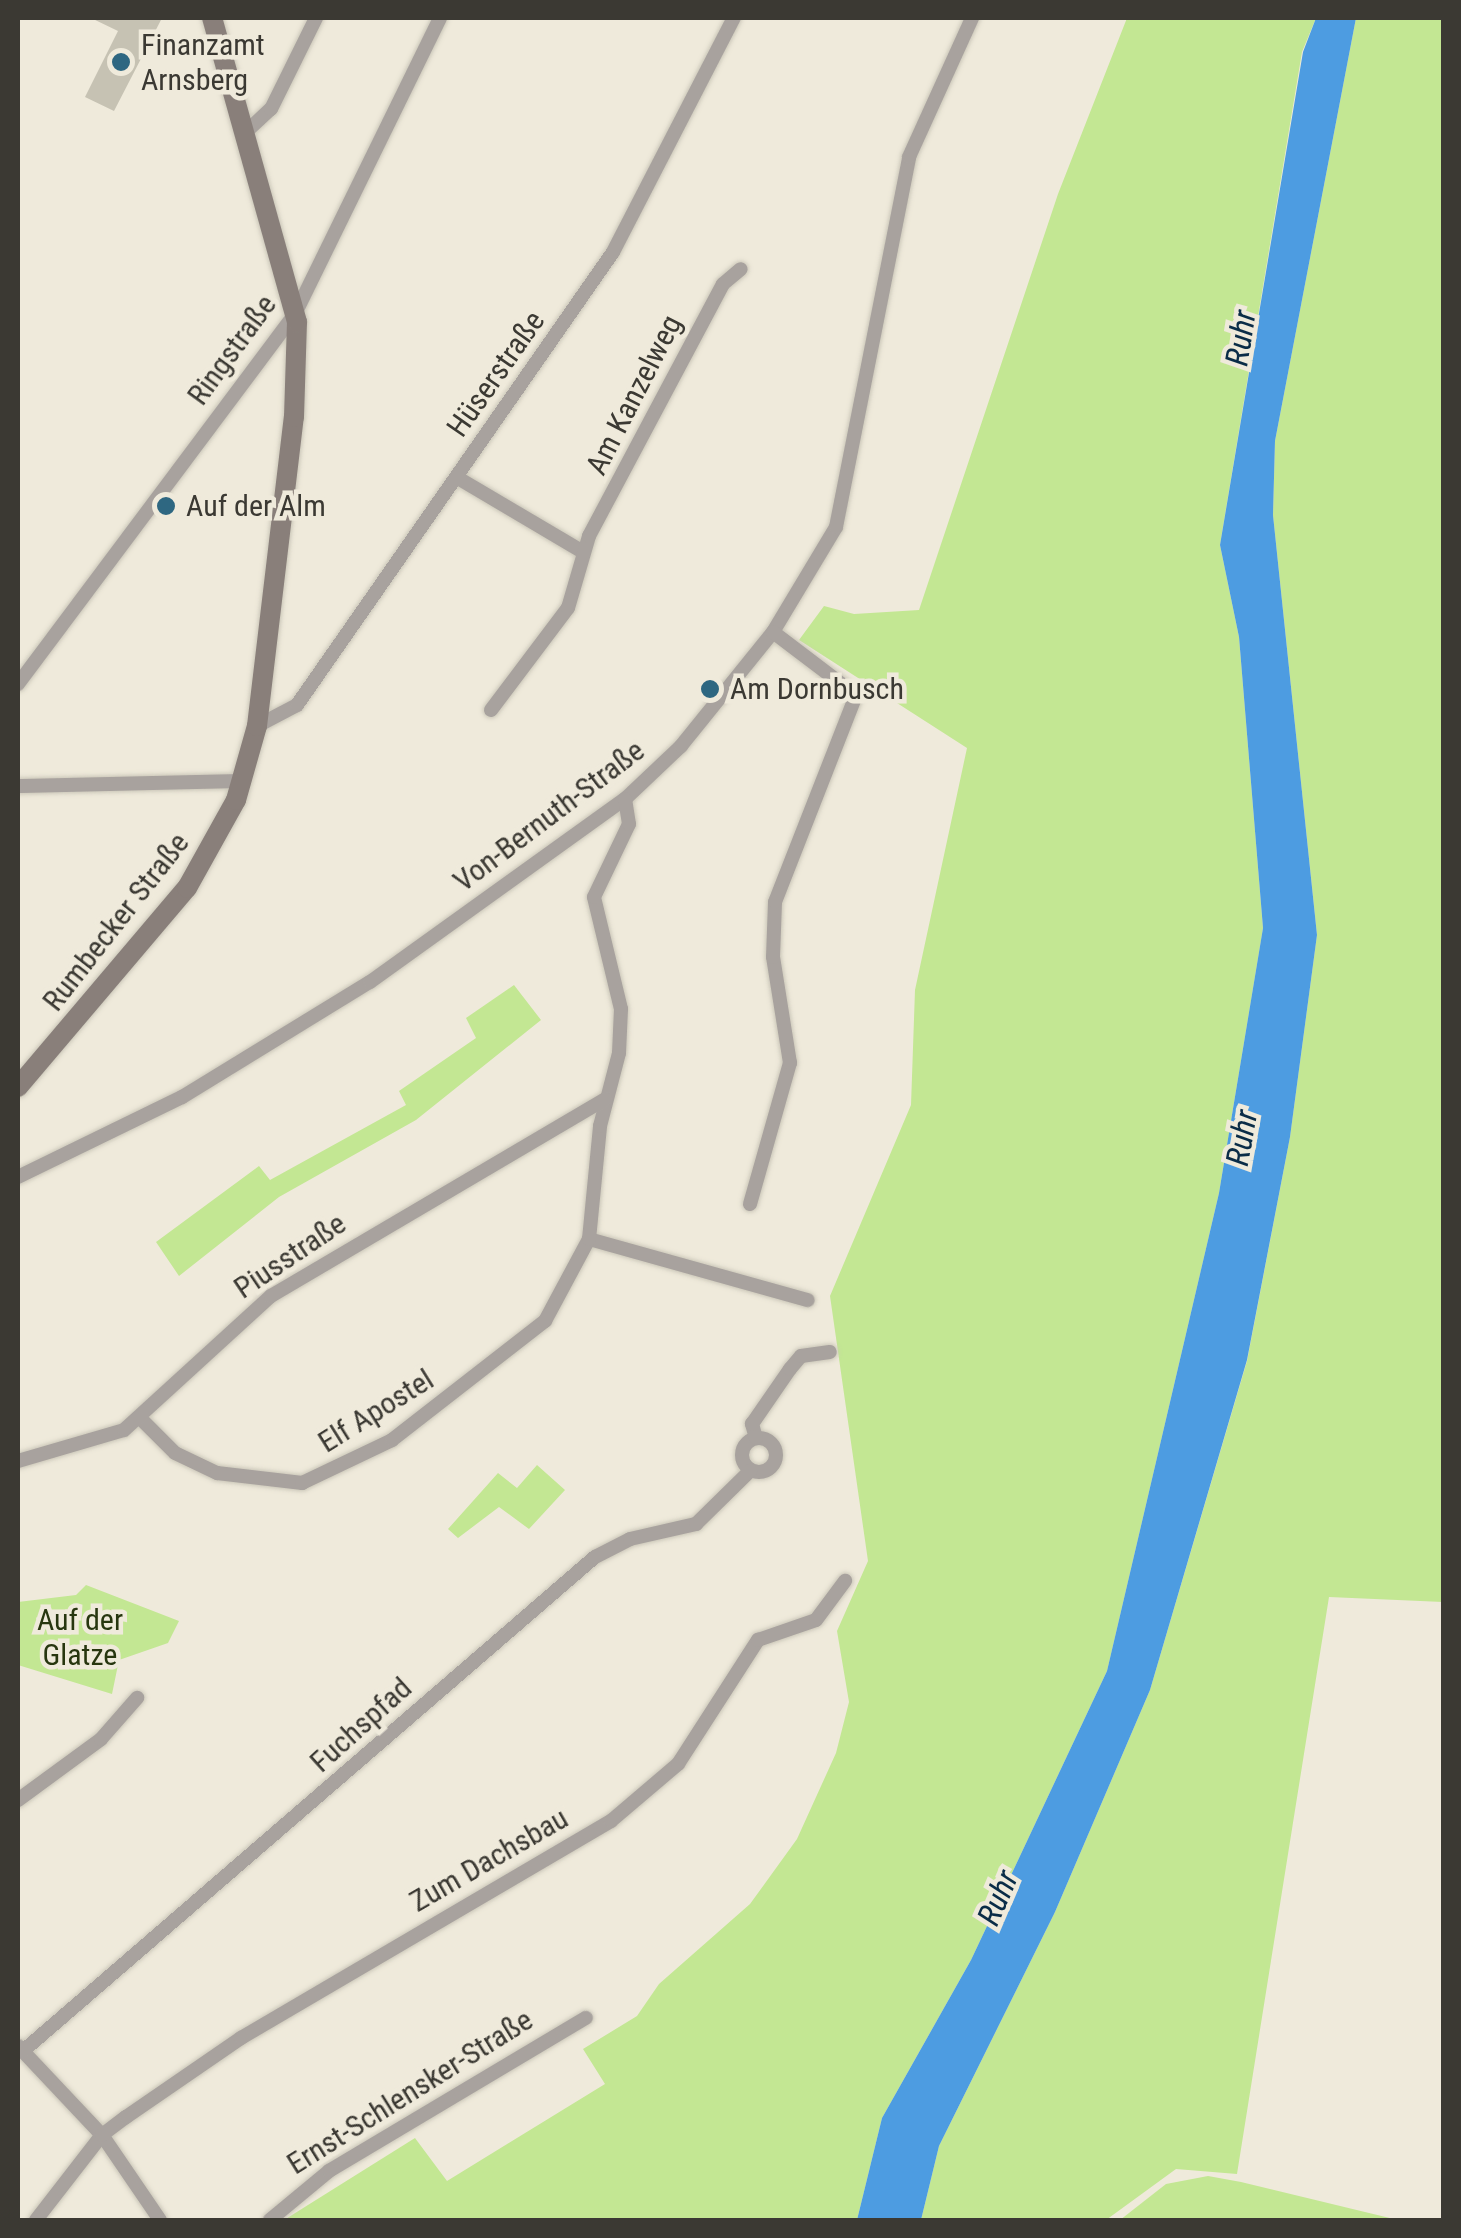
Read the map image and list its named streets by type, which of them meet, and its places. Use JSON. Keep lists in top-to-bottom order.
{
  "streets": {
    "street": [
      "Ringstraße",
      "Hüserstraße",
      "Am Kanzelweg",
      "Von-Bernuth-Straße",
      "Rumbecker Straße",
      "Piusstraße",
      "Elf Apostel",
      "Fuchspfad",
      "Zum Dachsbau",
      "Ernst-Schlensker-Straße"
    ]
  },
  "crossings": [
    ["Ringstraße", "Rumbecker Straße"],
    ["Hüserstraße", "Rumbecker Straße"],
    ["Von-Bernuth-Straße", "Elf Apostel"],
    ["Piusstraße", "Elf Apostel"]
  ],
  "water": ["Ruhr"],
  "parks": ["Auf der Glatze"],
  "places": ["Finanzamt Arnsberg", "Auf der Alm", "Am Dornbusch"]
}
